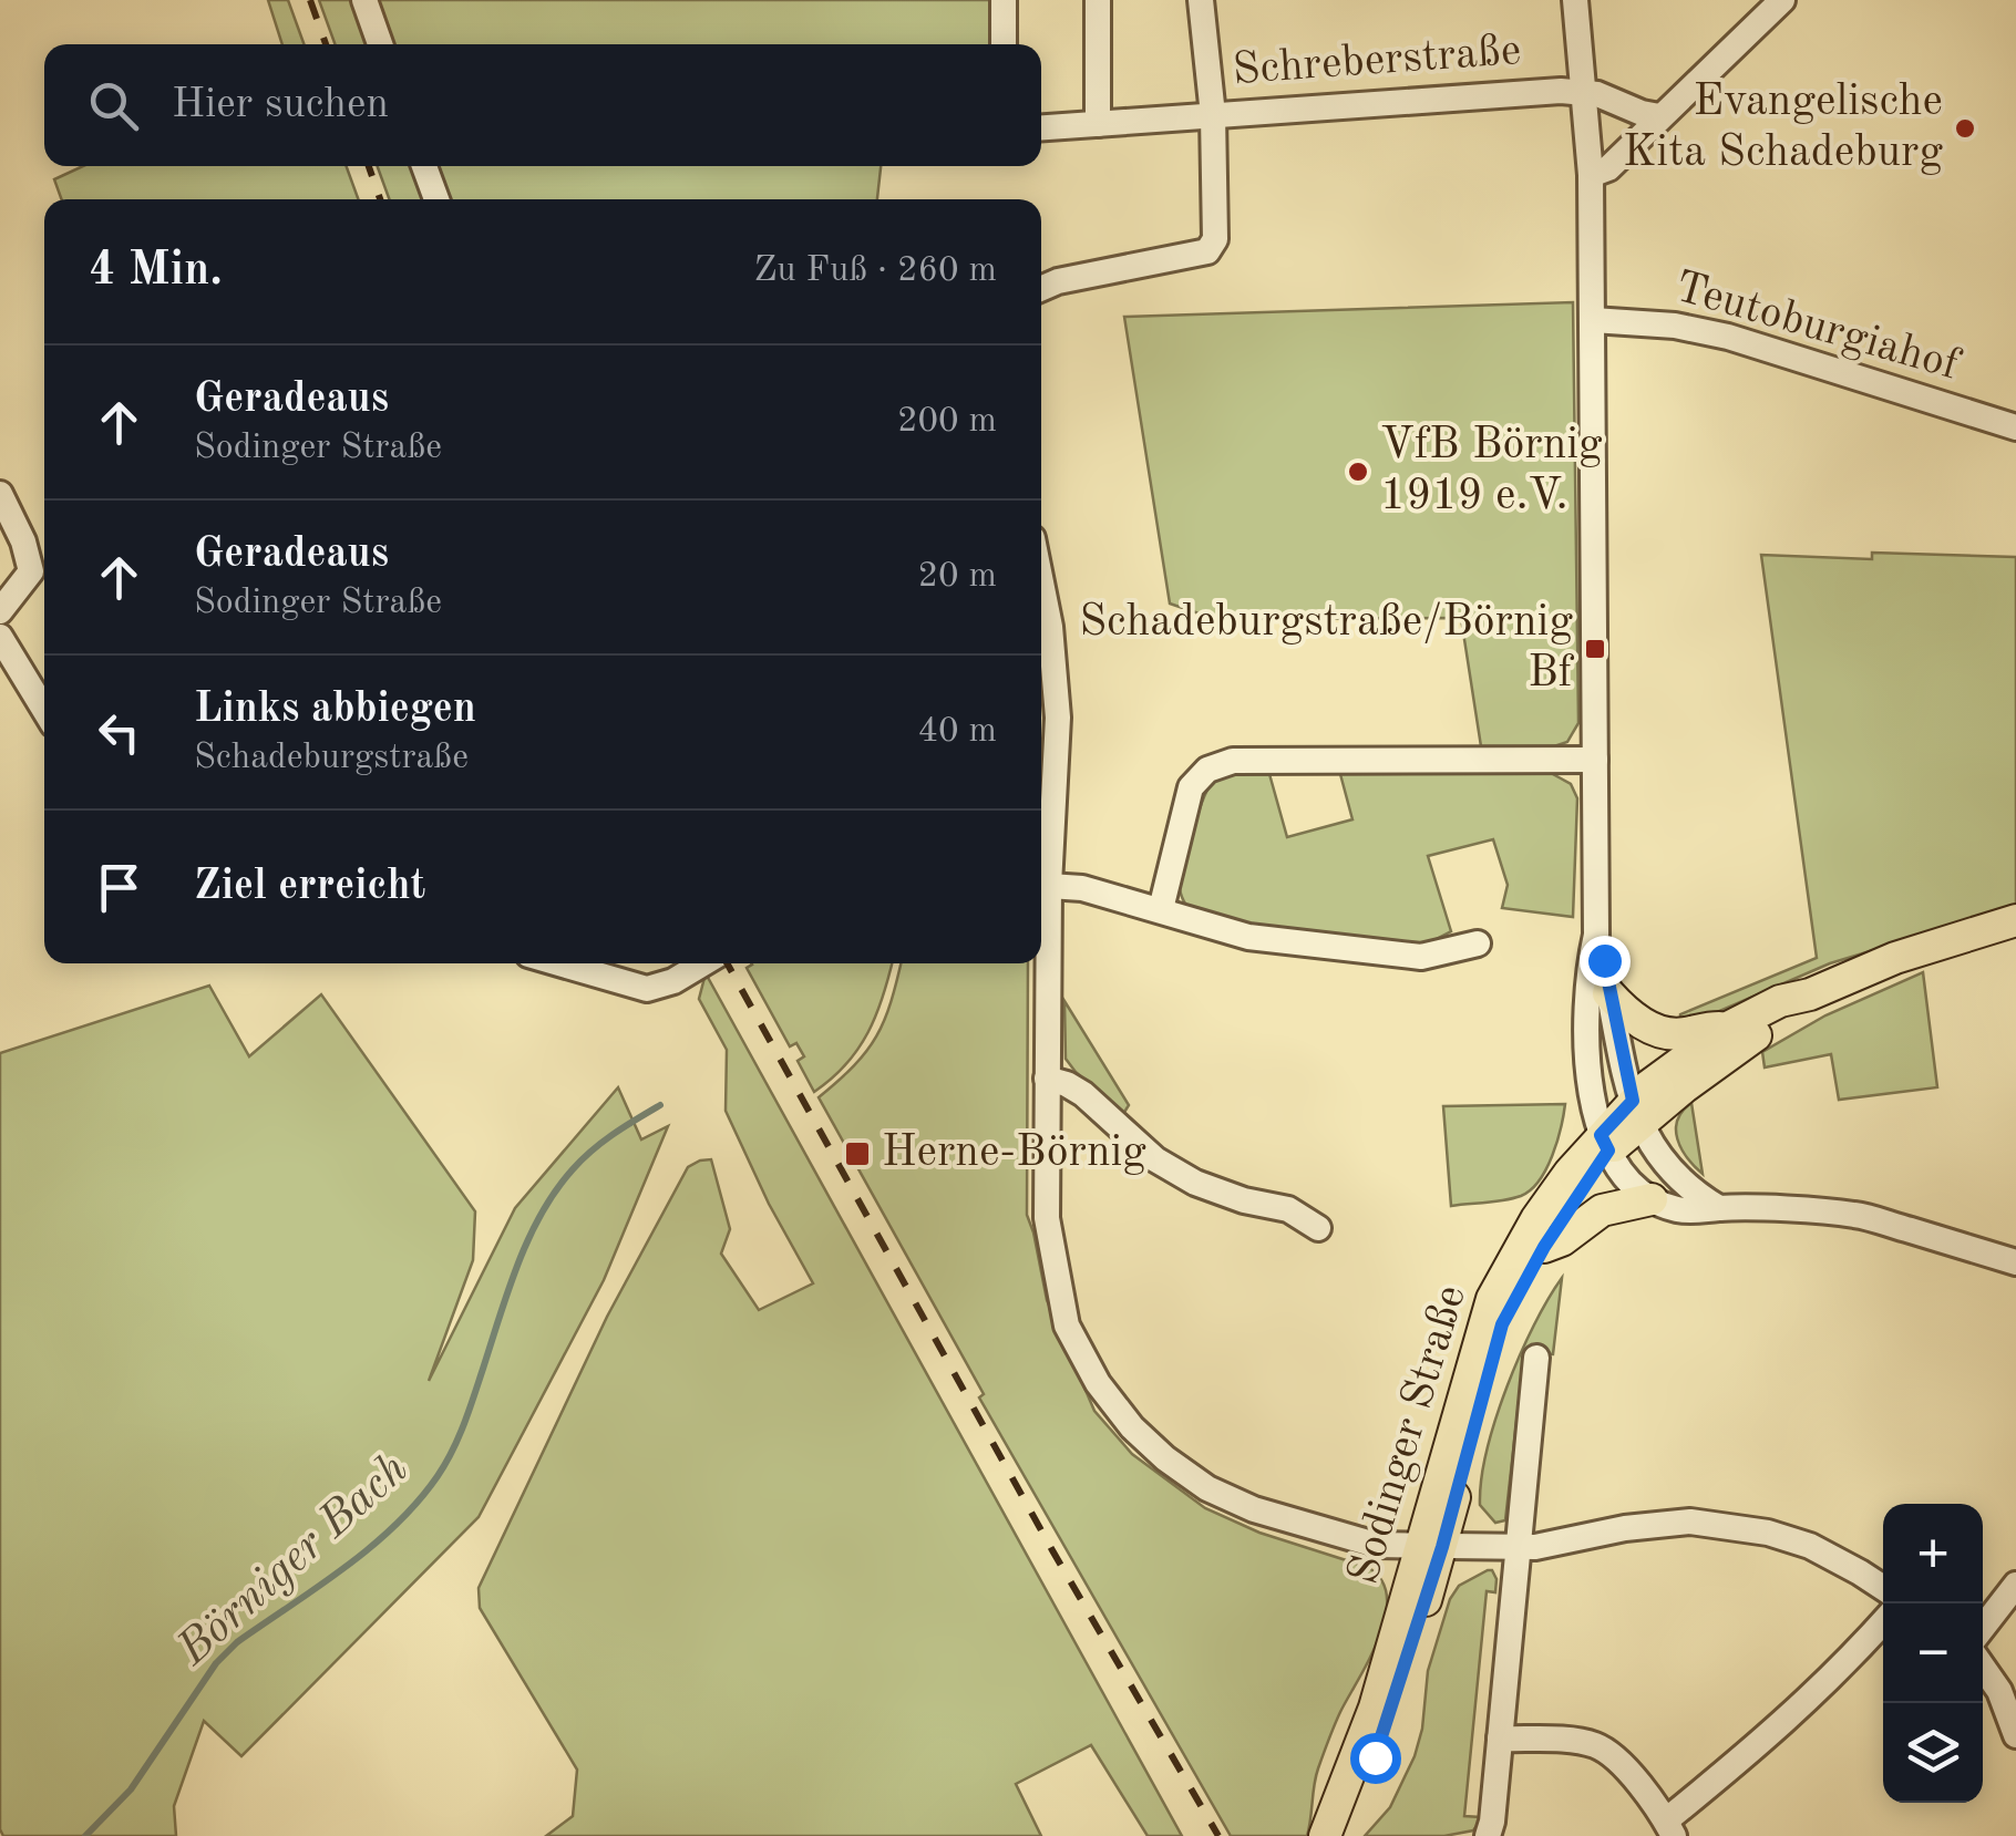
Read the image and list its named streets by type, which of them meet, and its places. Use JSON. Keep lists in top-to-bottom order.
{
  "streets": {
    "main road": ["Sodinger Straße"],
    "street": ["Schreberstraße", "Teutoburgiahof"]
  },
  "water": ["Börniger Bach"],
  "places": {
    "other": ["Evangelische Kita Schadeburg", "VfB Börnig 1919 e.V."],
    "transit": ["Schadeburgstraße/Börnig Bf", "Herne-Börnig"]
  },
  "page": {
    "search": "Hier suchen",
    "heading": ["4 Min.", "Zu Fuß · 260 m"],
    "list": [
      ["Geradeaus", "Sodinger Straße", "200 m"],
      ["Geradeaus", "Sodinger Straße", "20 m"],
      ["Links abbiegen", "Schadeburgstraße", "40 m"],
      "Ziel erreicht"
    ],
    "map_buttons": ["+", "−"]
  }
}
